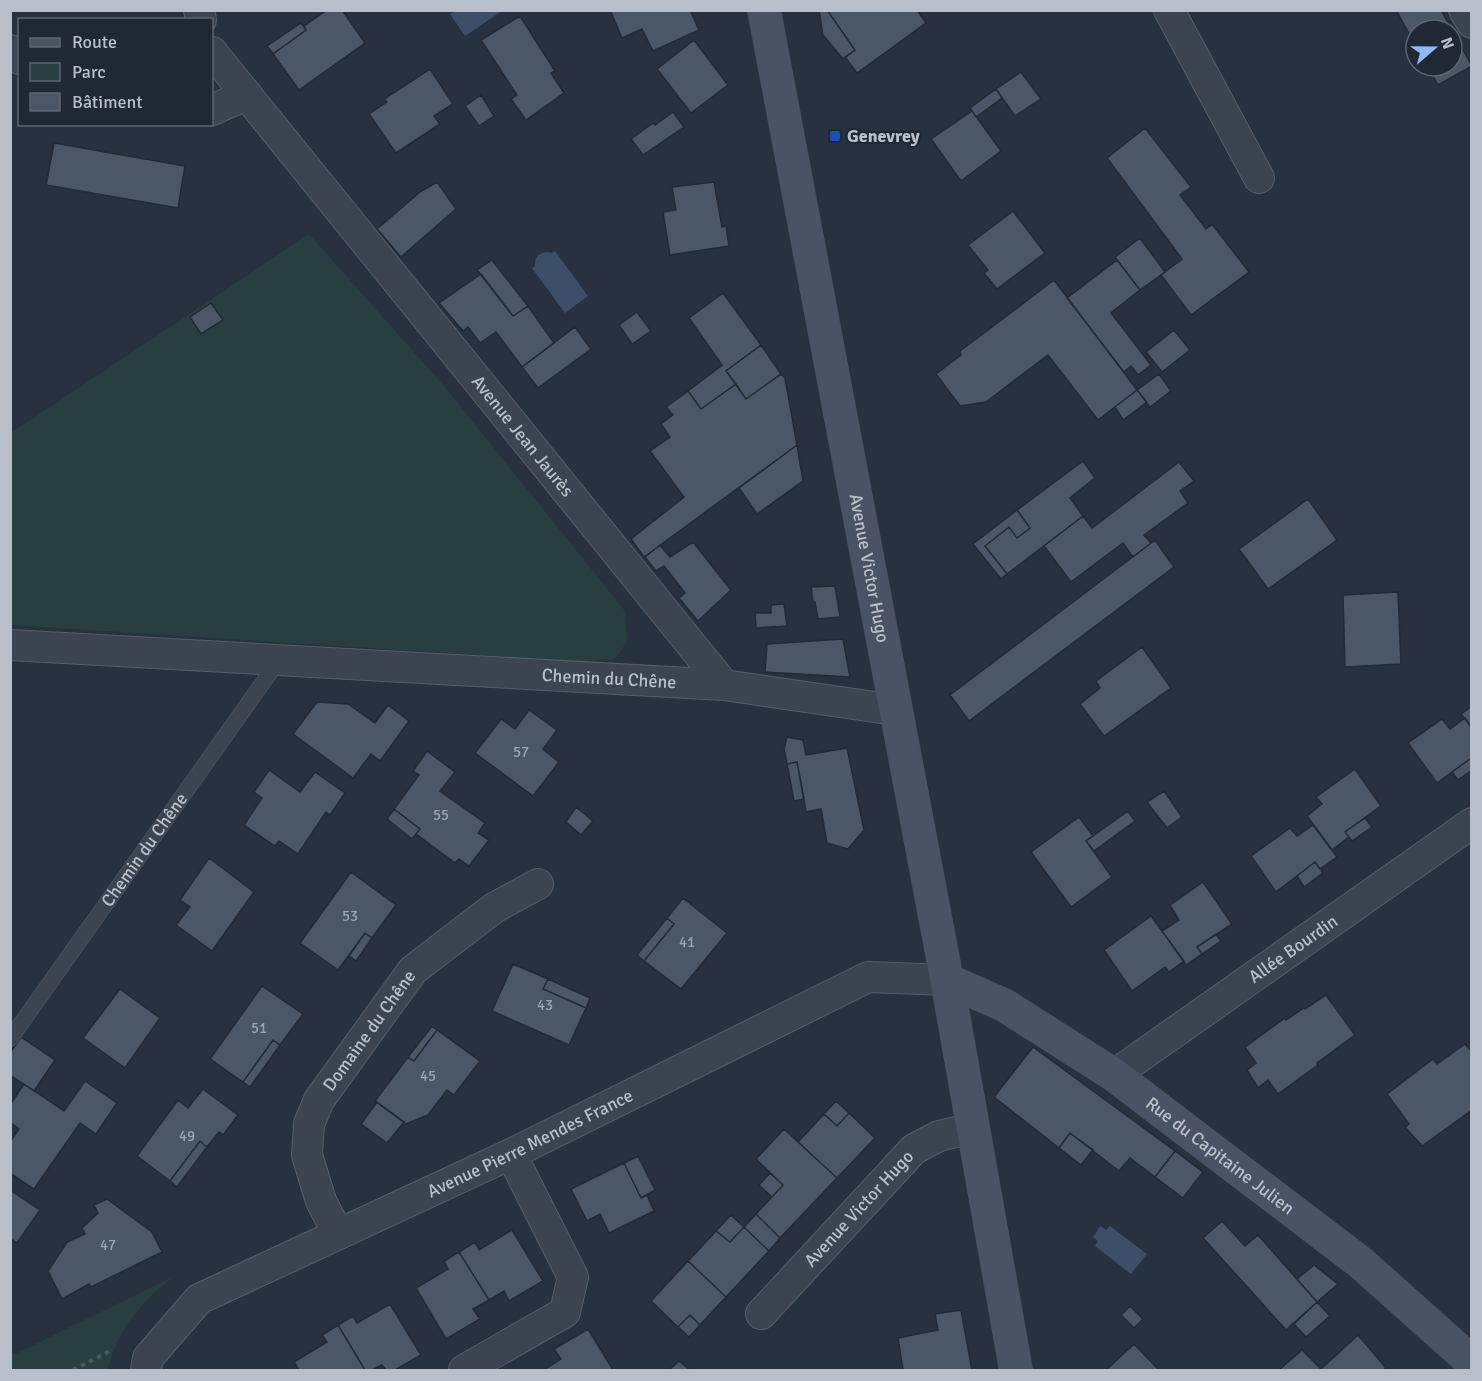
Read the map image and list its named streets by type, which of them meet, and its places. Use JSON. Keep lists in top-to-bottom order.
{
  "streets": {
    "street": [
      "Avenue Jean Jaurès",
      "Avenue Victor Hugo",
      "Chemin du Chêne",
      "Allée Bourdin",
      "Domaine du Chêne",
      "Avenue Pierre Mendes France",
      "Rue du Capitaine Julien"
    ]
  },
  "crossings": [
    ["Avenue Jean Jaurès", "Chemin du Chêne"],
    ["Avenue Victor Hugo", "Avenue Pierre Mendes France"],
    ["Avenue Victor Hugo", "Rue du Capitaine Julien"],
    ["Allée Bourdin", "Rue du Capitaine Julien"],
    ["Domaine du Chêne", "Avenue Pierre Mendes France"],
    ["Avenue Pierre Mendes France", "Rue du Capitaine Julien"]
  ],
  "places": {
    "transit": ["Genevrey"]
  },
  "house_numbers": [
    "57",
    "55",
    "53",
    "41",
    "43",
    "51",
    "45",
    "49",
    "47"
  ],
  "legend": ["Route", "Parc", "Bâtiment"],
  "north": "right"
}
